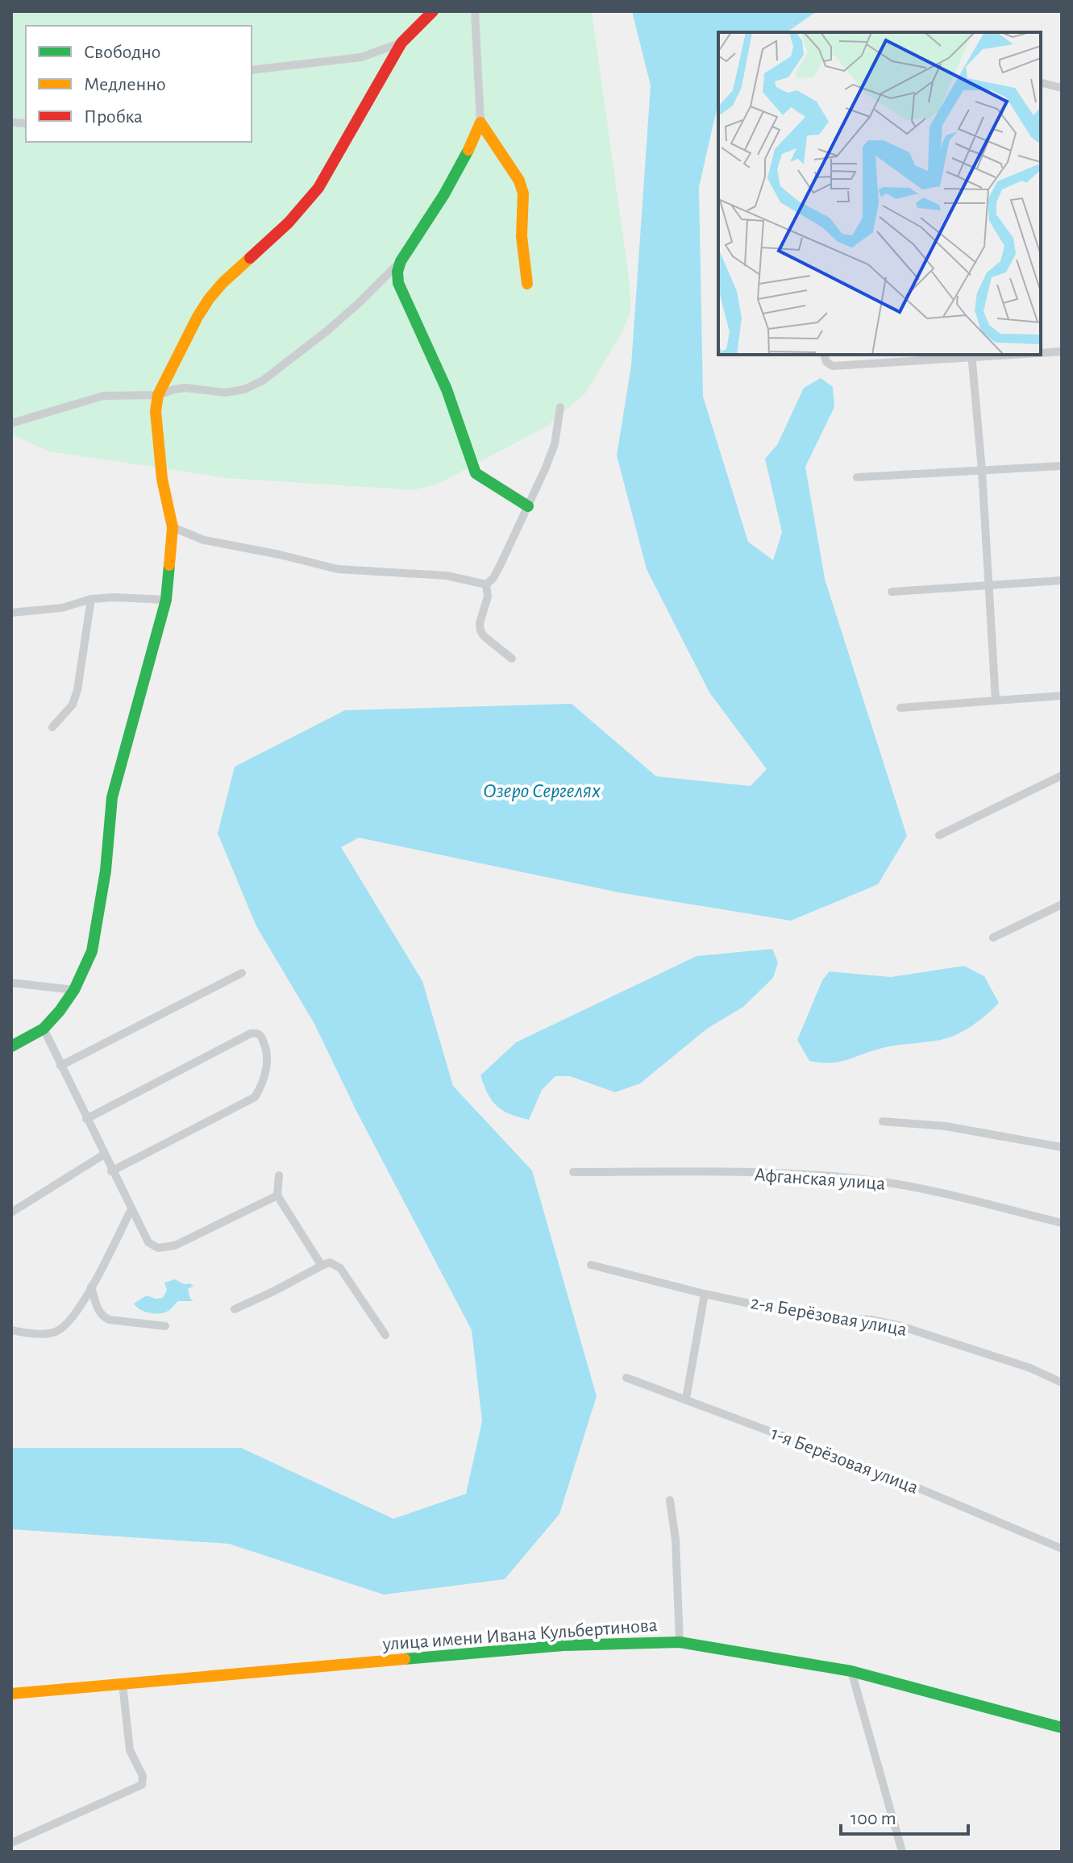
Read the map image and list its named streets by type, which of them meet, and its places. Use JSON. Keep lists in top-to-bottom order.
{
  "streets": {
    "street": [
      "Афганская улица",
      "2-я Берёзовая улица",
      "1-я Берёзовая улица",
      "улица имени Ивана Кульбертинова"
    ]
  },
  "water": ["Озеро Сергелях"],
  "legend": ["Свободно", "Медленно", "Пробка"],
  "scale_bar": "100 m"
}
